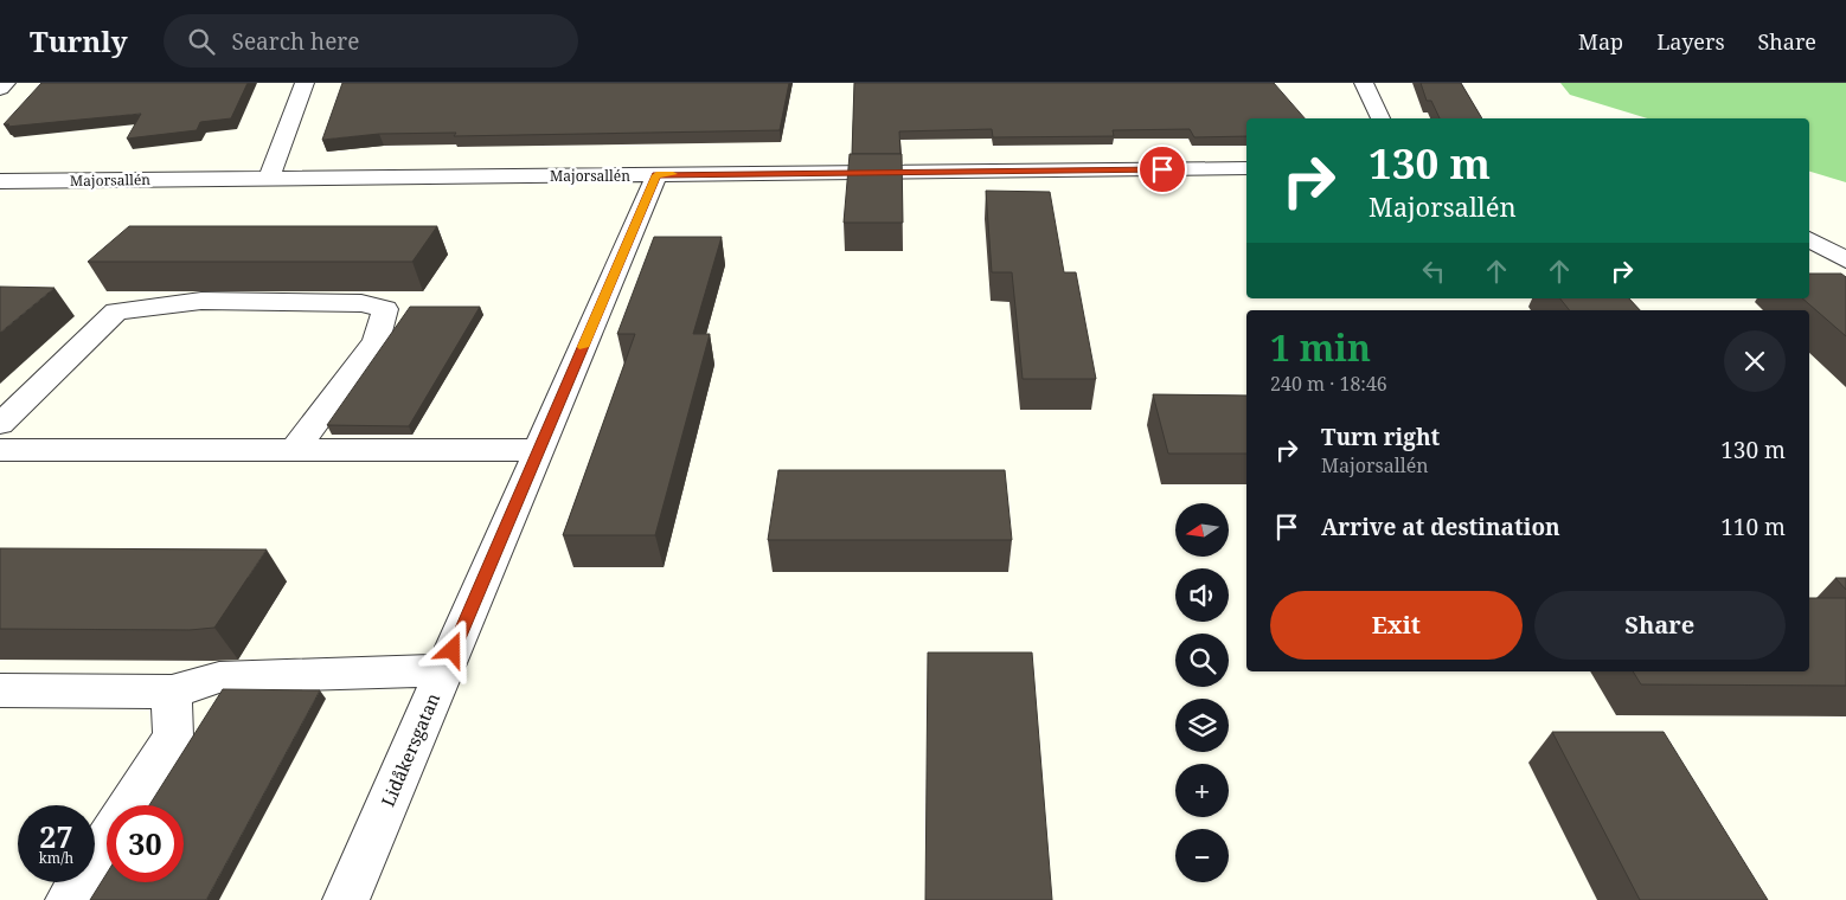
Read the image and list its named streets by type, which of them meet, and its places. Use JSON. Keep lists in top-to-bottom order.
{
  "streets": {
    "street": ["Majorsallén", "Lidåkersgatan"]
  },
  "crossings": [
    ["Majorsallén", "Lidåkersgatan"]
  ],
  "north": "left",
  "page": {
    "header": "Turnly",
    "search": "Search here",
    "nav": ["Map", "Layers", "Share"],
    "turn": ["130 m", "Majorsallén"],
    "heading": ["1 min", "240 m · 18:46"],
    "list": [
      {
        "name": "Turn right",
        "note": "Majorsallén",
        "value": "130 m"
      },
      {
        "name": "Arrive at destination",
        "value": "110 m"
      }
    ],
    "map_buttons": ["+", "−"],
    "buttons": ["Exit", "Share"],
    "speed": "27 km/h",
    "limit": "30"
  }
}
